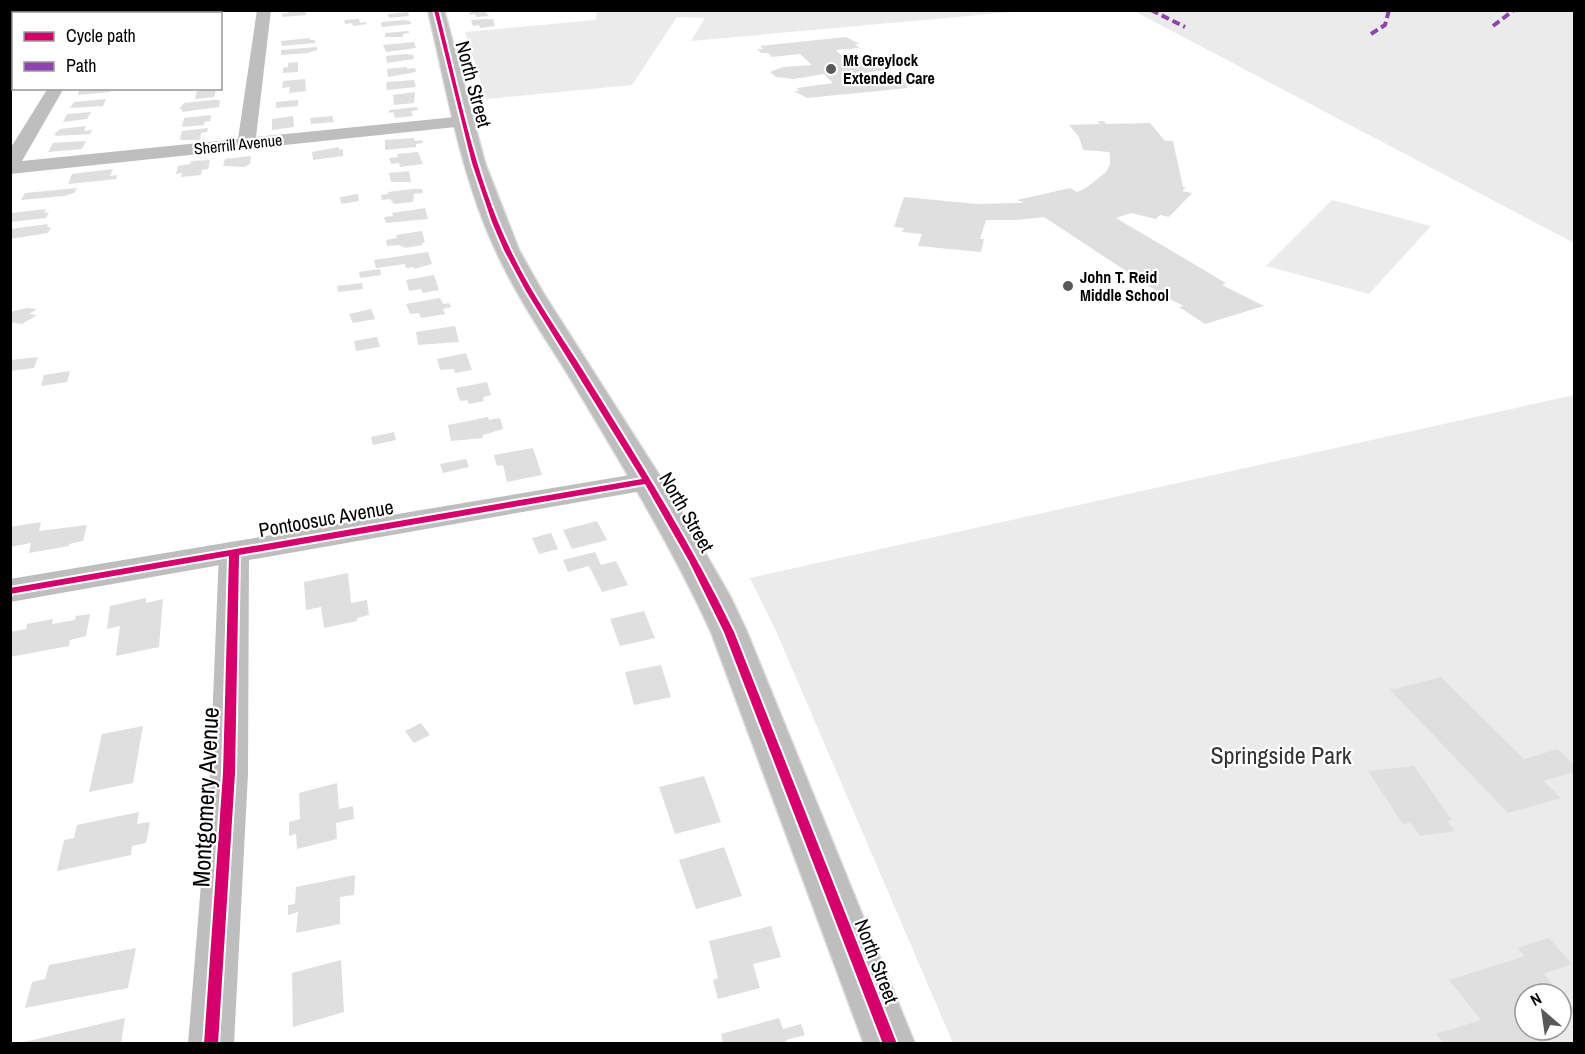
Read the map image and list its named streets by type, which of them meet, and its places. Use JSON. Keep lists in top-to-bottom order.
{
  "streets": {
    "main road": ["North Street", "Pontoosuc Avenue"],
    "street": ["Sherrill Avenue", "Montgomery Avenue"]
  },
  "crossings": [
    ["North Street", "Sherrill Avenue"],
    ["North Street", "Pontoosuc Avenue"],
    ["Pontoosuc Avenue", "Montgomery Avenue"]
  ],
  "parks": ["Springside Park"],
  "places": ["Mt Greylock Extended Care", "John T. Reid Middle School"],
  "legend": ["Cycle path", "Path"],
  "north": "top left"
}
